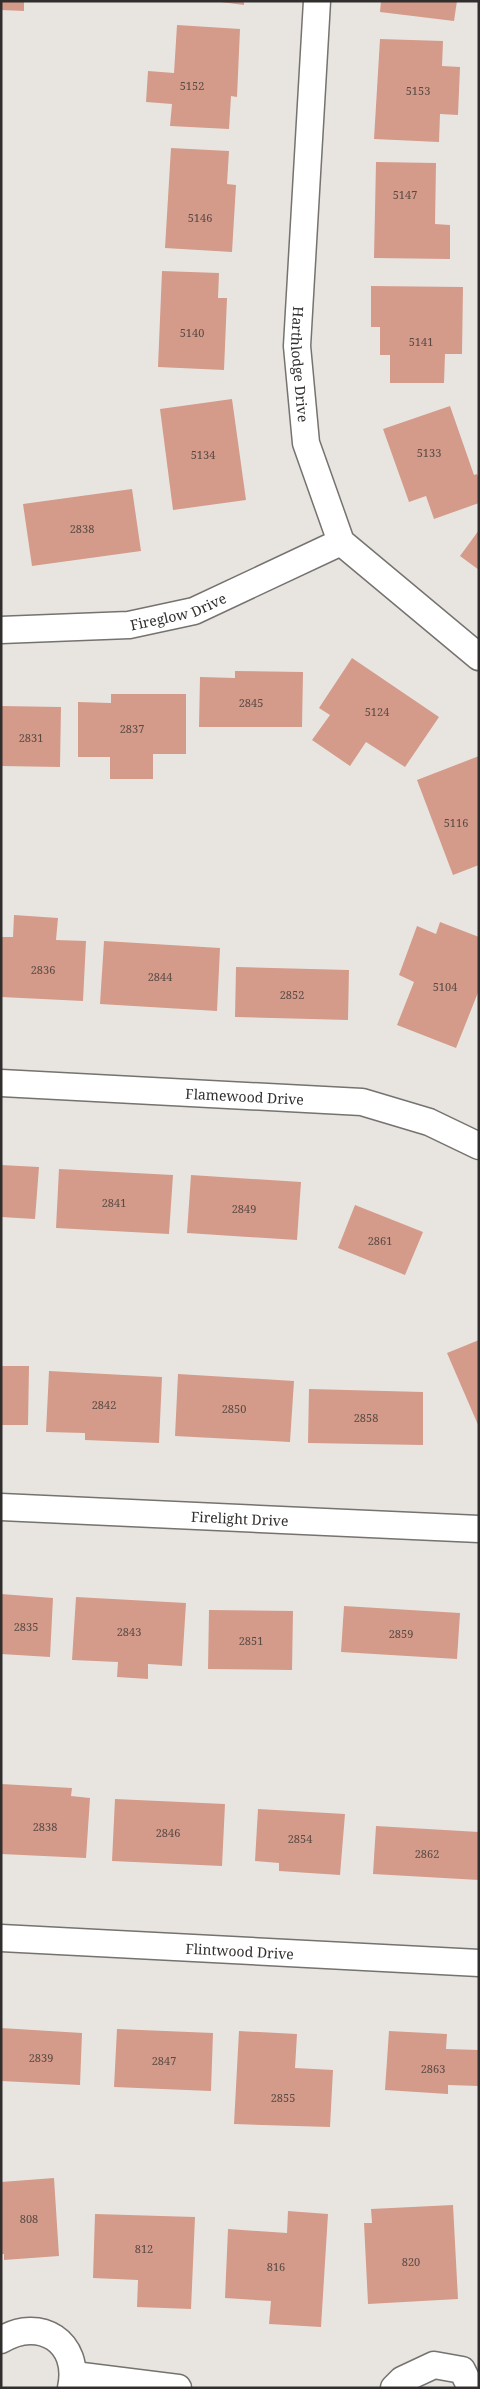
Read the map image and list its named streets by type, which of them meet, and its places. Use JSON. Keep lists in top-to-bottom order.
{
  "streets": {
    "street": [
      "Harthlodge Drive",
      "Fireglow Drive",
      "Flamewood Drive",
      "Firelight Drive",
      "Flintwood Drive"
    ]
  },
  "crossings": [
    ["Harthlodge Drive", "Fireglow Drive"]
  ],
  "house_numbers": [
    "5152",
    "5153",
    "5147",
    "5146",
    "5140",
    "5141",
    "5133",
    "5134",
    "2838",
    "2845",
    "5124",
    "2837",
    "2831",
    "5116",
    "2836",
    "2844",
    "5104",
    "2852",
    "2841",
    "2849",
    "2861",
    "2842",
    "2850",
    "2858",
    "2835",
    "2843",
    "2859",
    "2851",
    "2838",
    "2846",
    "2854",
    "2862",
    "2839",
    "2847",
    "2863",
    "2855",
    "808",
    "812",
    "820",
    "816"
  ]
}
